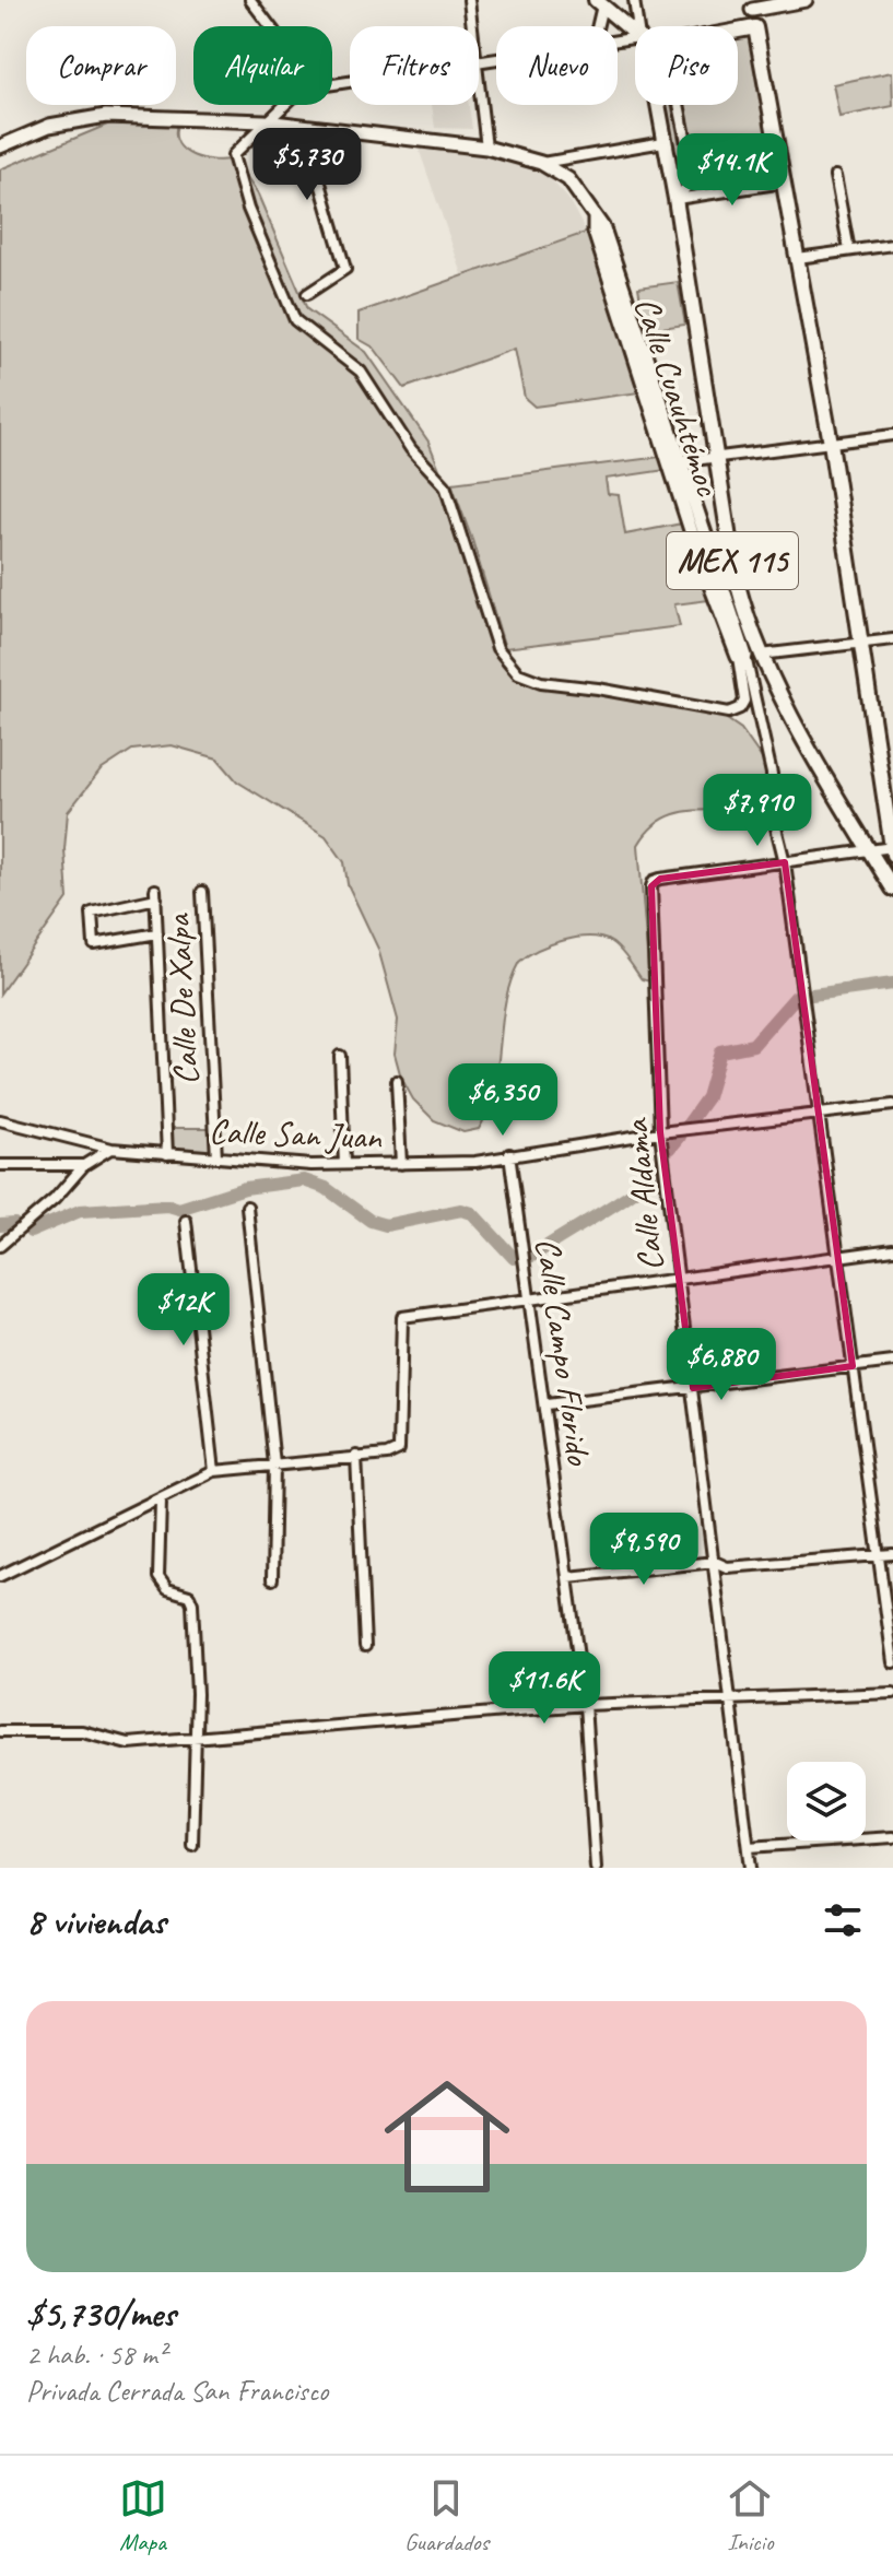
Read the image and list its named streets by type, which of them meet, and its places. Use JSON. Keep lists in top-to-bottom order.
{
  "streets": {
    "main road": ["Calle Cuauhtémoc", "MEX 115"],
    "street": [
      "Calle De Xalpa",
      "Calle San Juan",
      "Calle Aldama",
      "Calle Campo Florido"
    ]
  },
  "crossings": [
    ["Calle Cuauhtémoc", "MEX 115"],
    ["Calle Cuauhtémoc", "Calle San Juan"],
    ["Calle Cuauhtémoc", "Calle Aldama"],
    ["Calle De Xalpa", "Calle San Juan"],
    ["Calle San Juan", "Calle Aldama"],
    ["Calle San Juan", "Calle Campo Florido"]
  ],
  "page": {
    "chip": [
      "Comprar",
      "Alquilar",
      "Filtros",
      "Nuevo",
      "Piso"
    ],
    "price": [
      "$5,730",
      "$14.1K",
      "$7,910",
      "$6,350",
      "$12K",
      "$6,880",
      "$9,590",
      "$11.6K"
    ],
    "heading": "8 viviendas",
    "list": [
      {
        "name": "$5,730/mes",
        "note": "2 hab. · 58 m² · Privada Cerrada San Francisco"
      }
    ],
    "tabs": ["Mapa", "Guardados", "Inicio"]
  }
}
